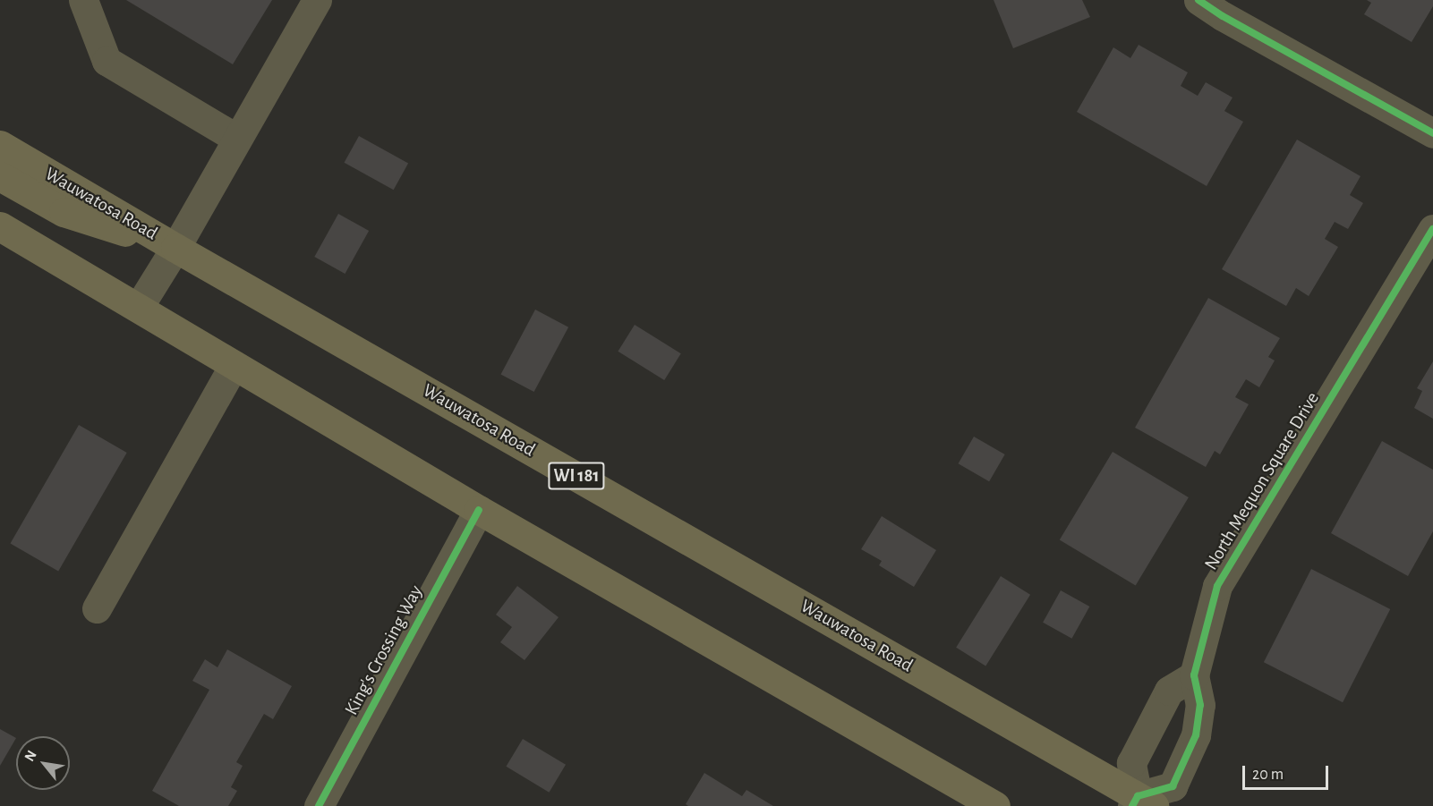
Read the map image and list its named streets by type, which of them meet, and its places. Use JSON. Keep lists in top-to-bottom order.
{
  "streets": {
    "main road": ["Wauwatosa Road", "WI 181"],
    "street": ["North Mequon Square Drive", "King's Crossing Way"]
  },
  "crossings": [
    ["Wauwatosa Road", "North Mequon Square Drive"]
  ],
  "scale_bar": "20 m",
  "north": "top left"
}
